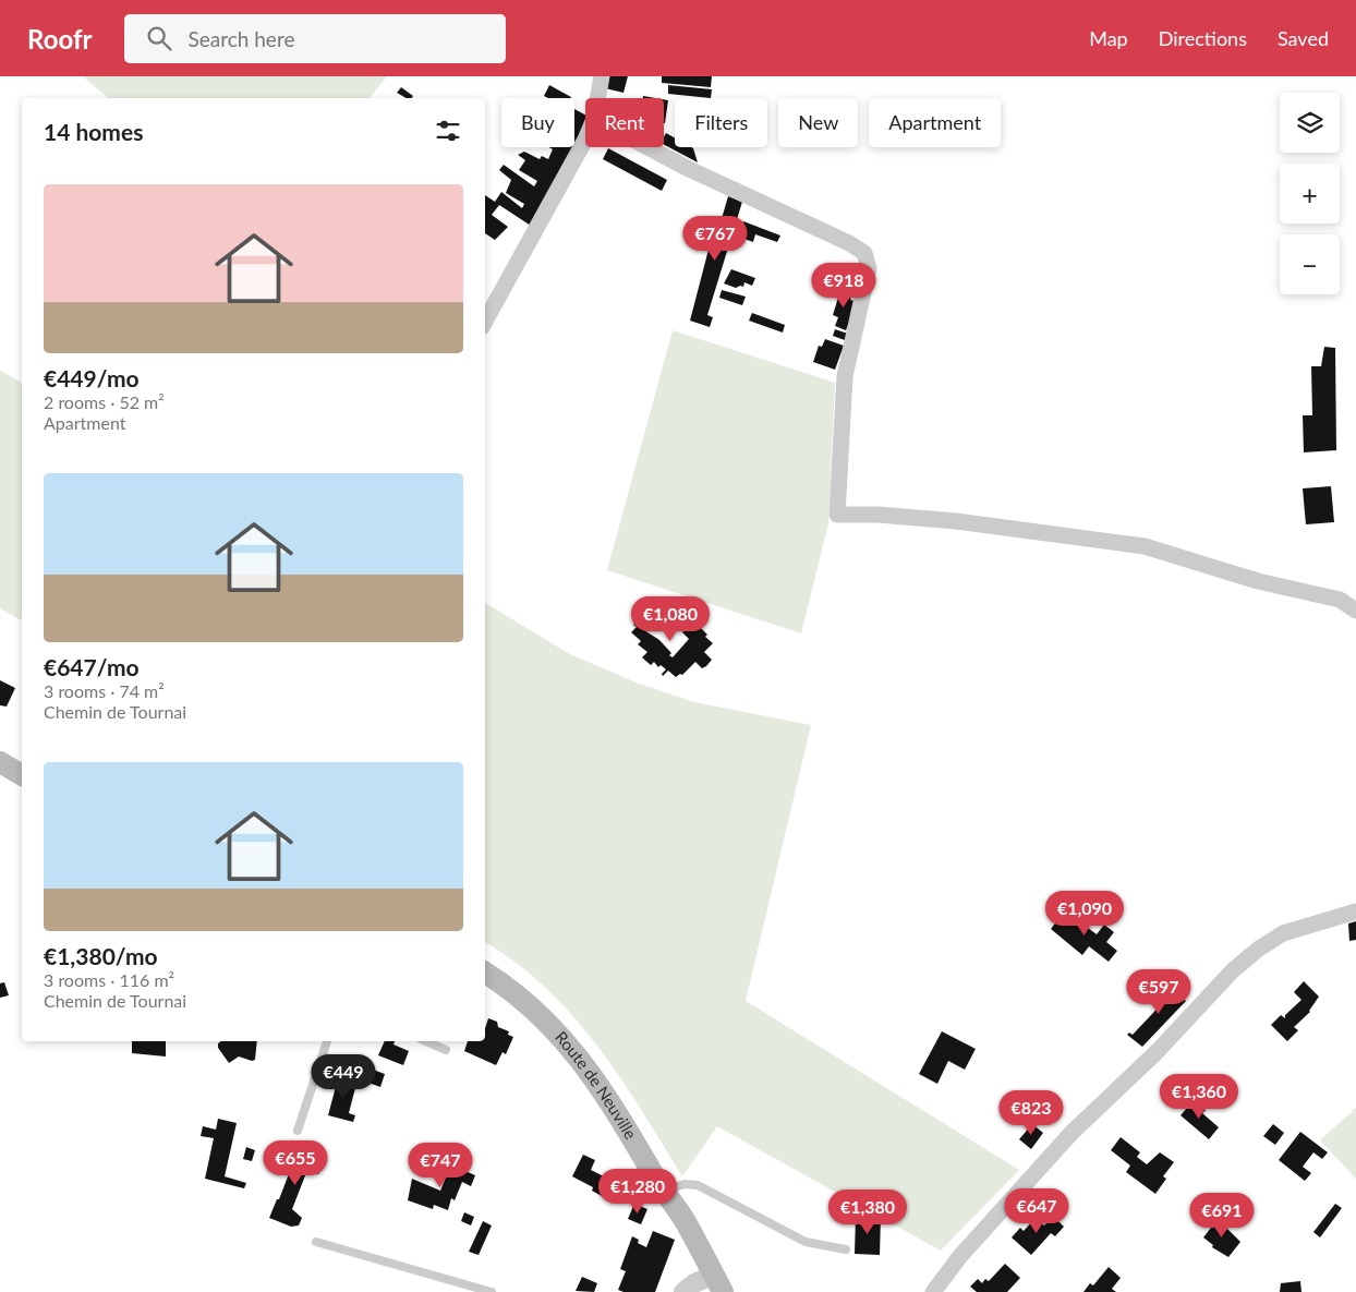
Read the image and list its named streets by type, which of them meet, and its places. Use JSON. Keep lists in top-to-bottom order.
{
  "streets": {
    "main road": ["Route de Neuville"]
  },
  "page": {
    "header": "Roofr",
    "search": "Search here",
    "nav": ["Map", "Directions", "Saved"],
    "map_buttons": ["+", "−"],
    "chip": [
      "Buy",
      "Rent",
      "Filters",
      "New",
      "Apartment"
    ],
    "heading": "14 homes",
    "list": [
      {
        "name": "€449/mo",
        "note": "2 rooms · 52 m² · Apartment"
      },
      {
        "name": "€647/mo",
        "note": "3 rooms · 74 m² · Chemin de Tournai"
      },
      {
        "name": "€1,380/mo",
        "note": "3 rooms · 116 m² · Chemin de Tournai"
      }
    ],
    "price": [
      "€767",
      "€918",
      "€1,080",
      "€1,090",
      "€597",
      "€449",
      "€1,360",
      "€823",
      "€655",
      "€747",
      "€1,280",
      "€647",
      "€1,380",
      "€691"
    ]
  }
}
